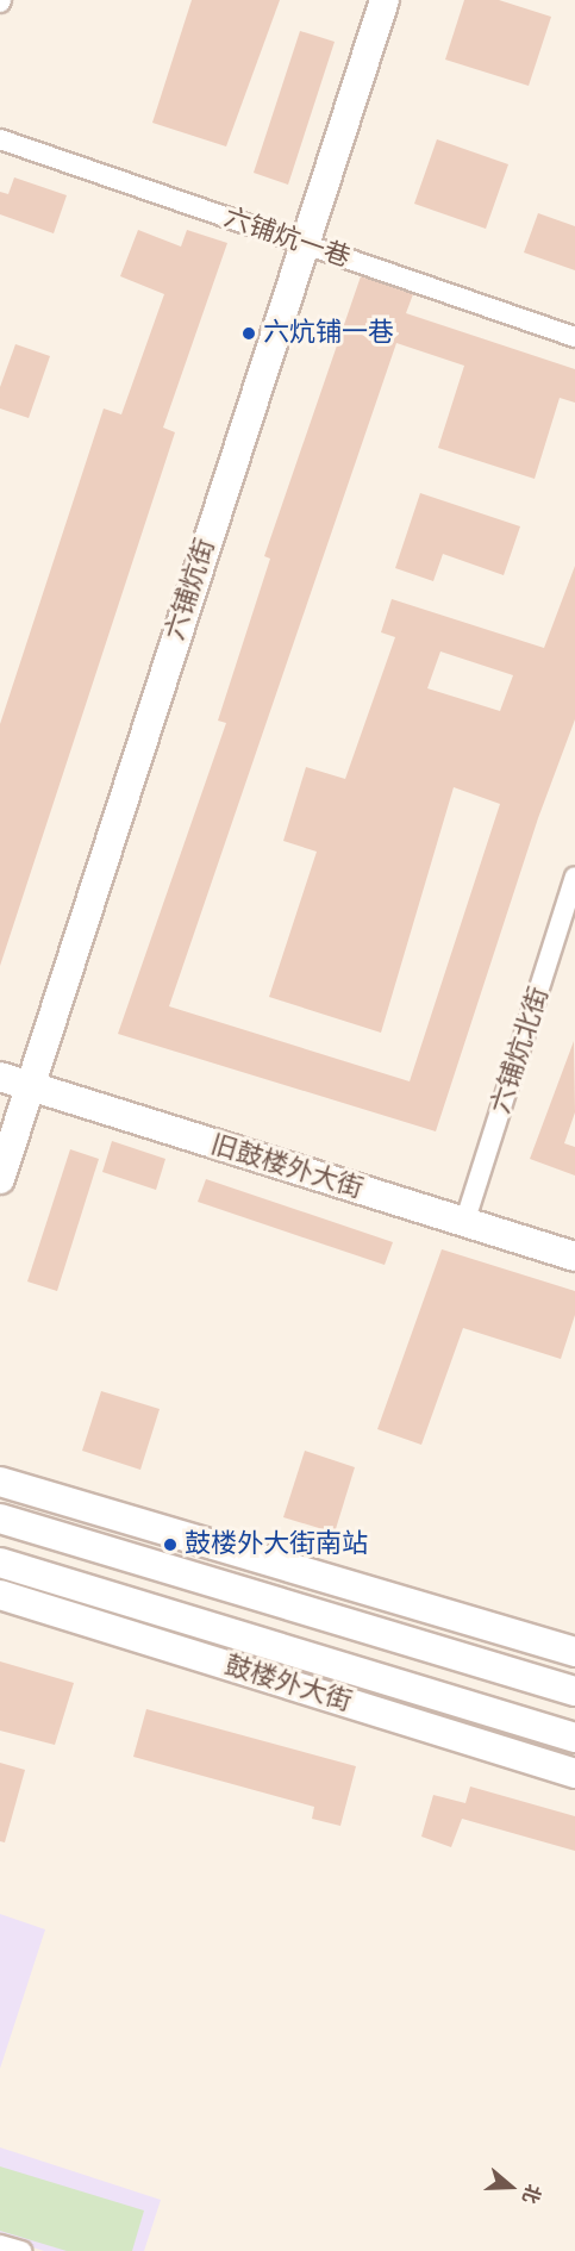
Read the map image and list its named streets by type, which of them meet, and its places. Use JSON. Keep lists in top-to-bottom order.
{
  "streets": {
    "street": [
      "六铺炕一巷",
      "六铺炕街",
      "六铺炕北街",
      "旧鼓楼外大街",
      "鼓楼外大街"
    ]
  },
  "crossings": [
    ["六铺炕一巷", "六铺炕街"],
    ["六铺炕街", "旧鼓楼外大街"],
    ["六铺炕北街", "旧鼓楼外大街"]
  ],
  "places": ["六炕铺一巷", "鼓楼外大街南站"],
  "north": "right"
}
